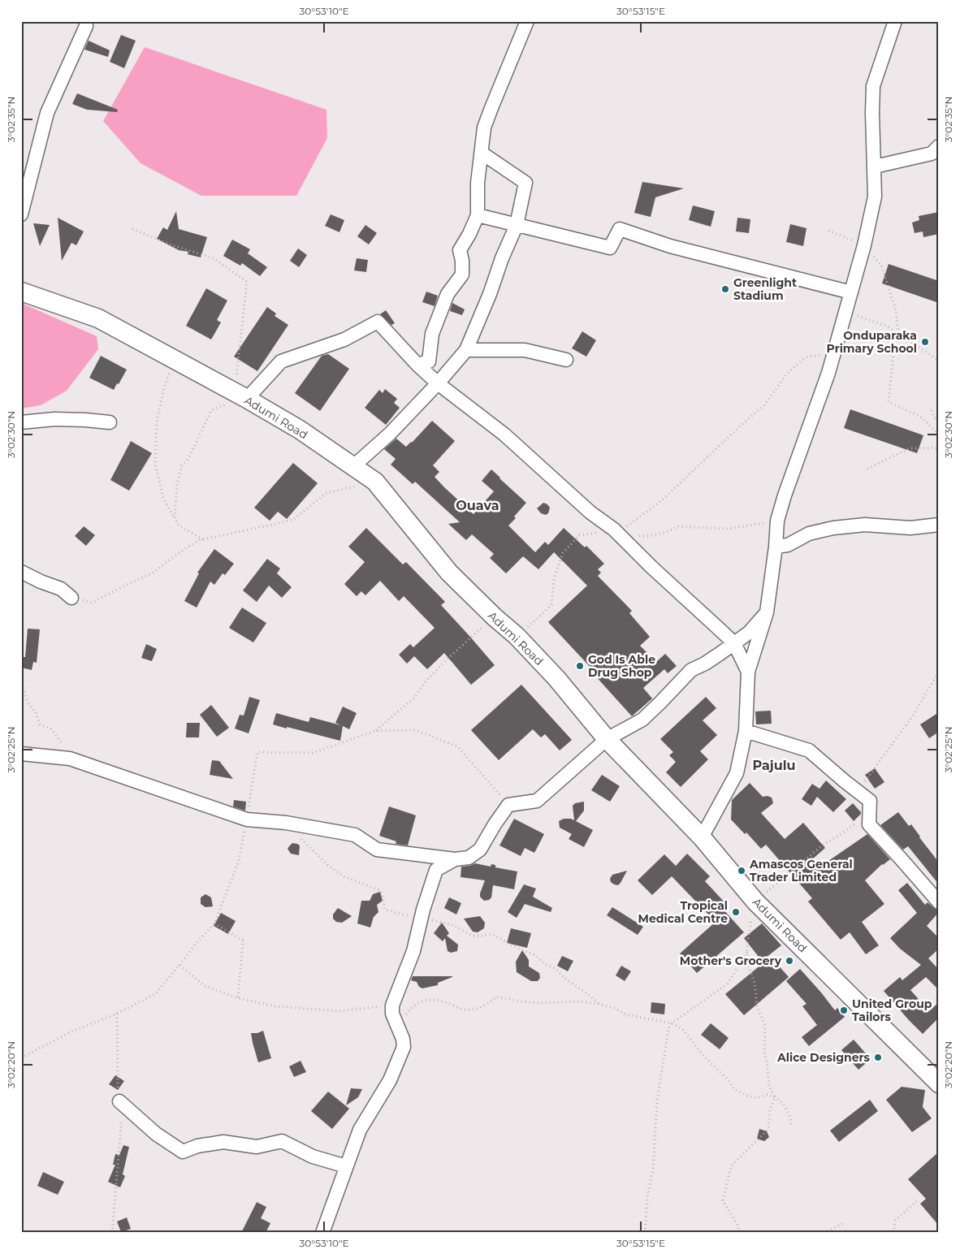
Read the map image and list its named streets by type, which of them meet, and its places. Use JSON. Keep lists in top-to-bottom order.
{
  "streets": {
    "main road": ["Adumi Road"]
  },
  "districts": ["Ouava", "Pajulu"],
  "places": [
    "Greenlight Stadium",
    "Onduparaka Primary School",
    "God Is Able Drug Shop",
    "Amascos General Trader Limited",
    "Tropical Medical Centre",
    "Mother's Grocery",
    "United Group Tailors",
    "Alice Designers"
  ],
  "coordinates": [
    "30°53'10\"E",
    "30°53'15\"E",
    "3°02'35\"N",
    "3°02'30\"N",
    "3°02'25\"N",
    "3°02'20\"N"
  ]
}
